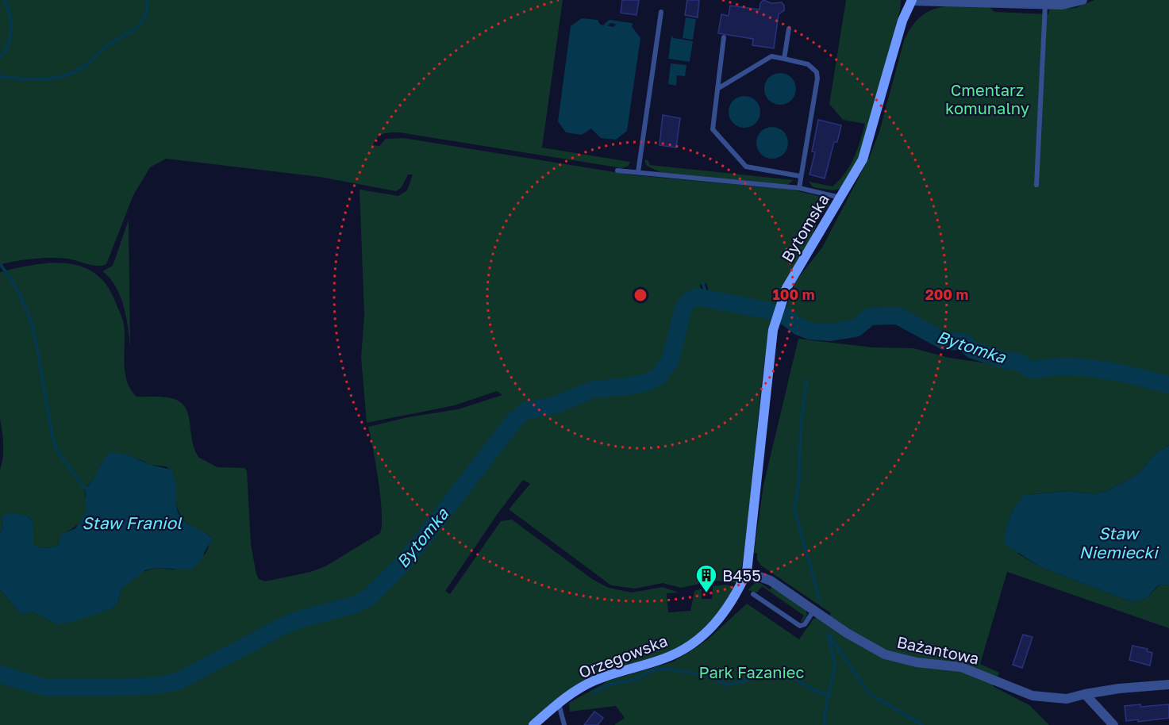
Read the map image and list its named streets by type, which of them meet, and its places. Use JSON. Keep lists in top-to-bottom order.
{
  "streets": {
    "street": ["Bytomska", "Bażantowa", "Orzegowska"]
  },
  "crossings": [
    ["Bytomska", "Orzegowska"],
    ["Bażantowa", "Orzegowska"]
  ],
  "water": ["Bytomka", "Staw Franiol", "Staw Niemiecki"],
  "parks": ["Cmentarz komunalny", "Park Fazaniec"],
  "places": {
    "building": ["B455"]
  },
  "rings": ["100 m", "200 m"]
}
